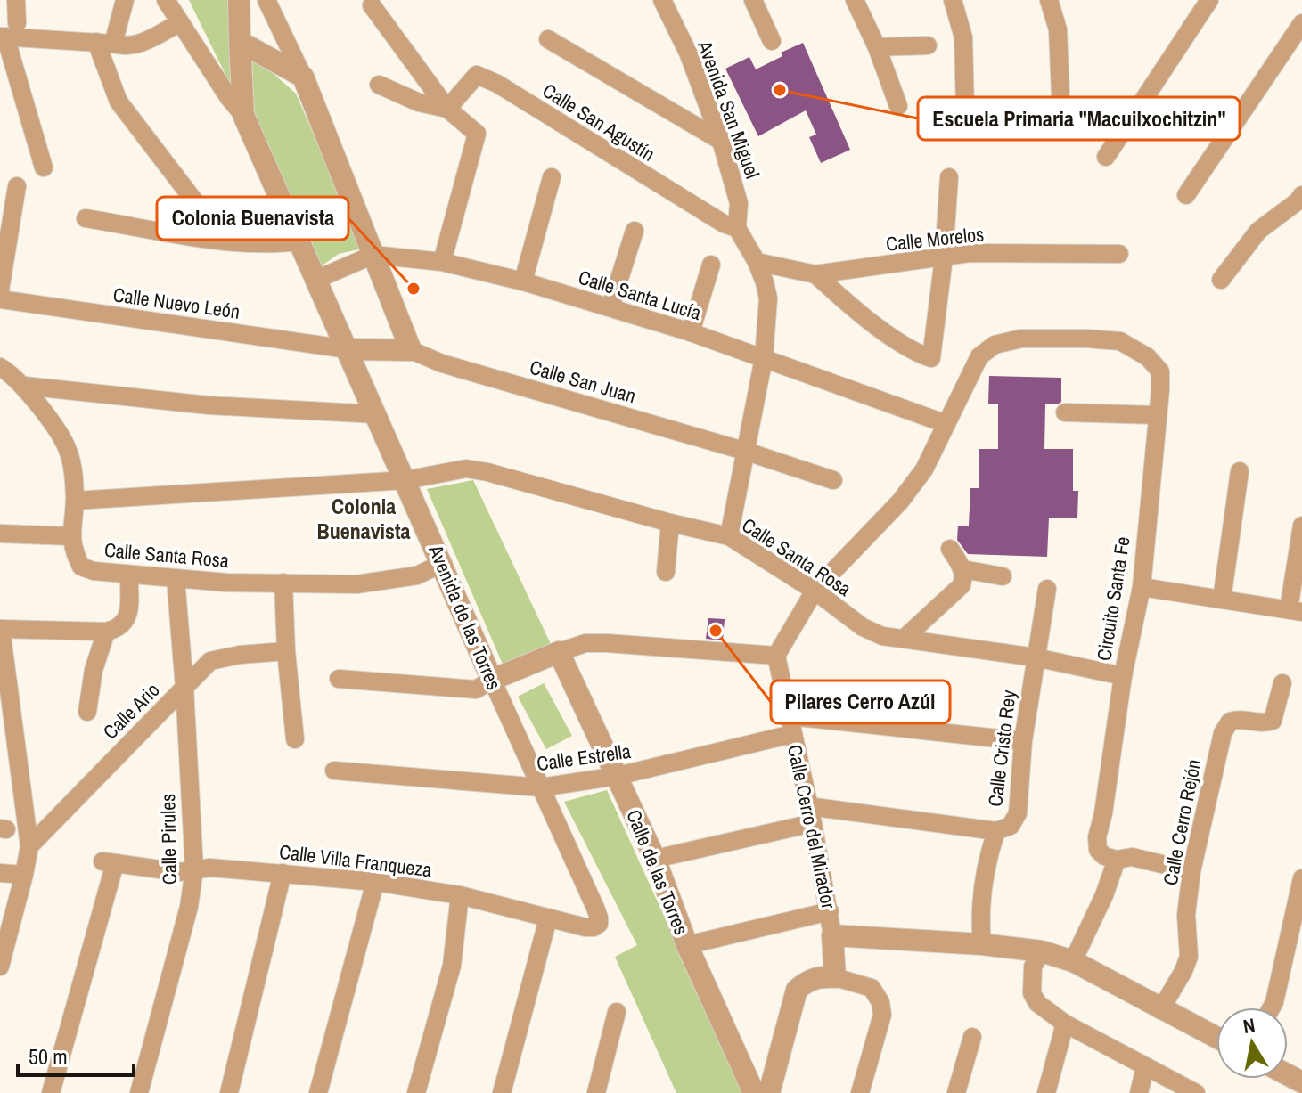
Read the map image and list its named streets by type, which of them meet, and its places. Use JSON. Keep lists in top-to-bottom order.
{
  "streets": {
    "street": [
      "Avenida San Miguel",
      "Calle San Agustín",
      "Calle Morelos",
      "Calle Santa Lucía",
      "Calle Nuevo León",
      "Calle San Juan",
      "Calle Santa Rosa",
      "Circuito Santa Fe",
      "Avenida de las Torres",
      "Calle Ario",
      "Calle Cristo Rey",
      "Calle Estrella",
      "Calle Cerro Rejón",
      "Calle Cerro del Mirador",
      "Calle Pirules",
      "Calle Villa Franqueza",
      "Calle de las Torres"
    ]
  },
  "crossings": [
    ["Avenida San Miguel", "Calle San Agustín"],
    ["Avenida San Miguel", "Calle Morelos"],
    ["Avenida San Miguel", "Calle Santa Lucía"],
    ["Avenida San Miguel", "Calle San Juan"],
    ["Avenida San Miguel", "Calle Santa Rosa"],
    ["Calle Santa Lucía", "Circuito Santa Fe"],
    ["Calle Santa Lucía", "Avenida de las Torres"],
    ["Calle Nuevo León", "Avenida de las Torres"],
    ["Calle Santa Rosa", "Circuito Santa Fe"],
    ["Calle Santa Rosa", "Avenida de las Torres"],
    ["Calle Santa Rosa", "Calle Cristo Rey"],
    ["Calle Santa Rosa", "Calle Pirules"],
    ["Avenida de las Torres", "Calle Estrella"],
    ["Avenida de las Torres", "Calle Villa Franqueza"],
    ["Calle Ario", "Calle Pirules"],
    ["Calle Cristo Rey", "Calle Estrella"],
    ["Calle Estrella", "Calle Cerro del Mirador"],
    ["Calle Estrella", "Calle de las Torres"],
    ["Calle Pirules", "Calle Villa Franqueza"]
  ],
  "districts": ["Colonia Buenavista"],
  "places": ["Escuela Primaria \"Macuilxochitzin\"", "Colonia Buenavista", "Pilares Cerro Azúl"],
  "scale_bar": "50 m",
  "north": "top"
}
